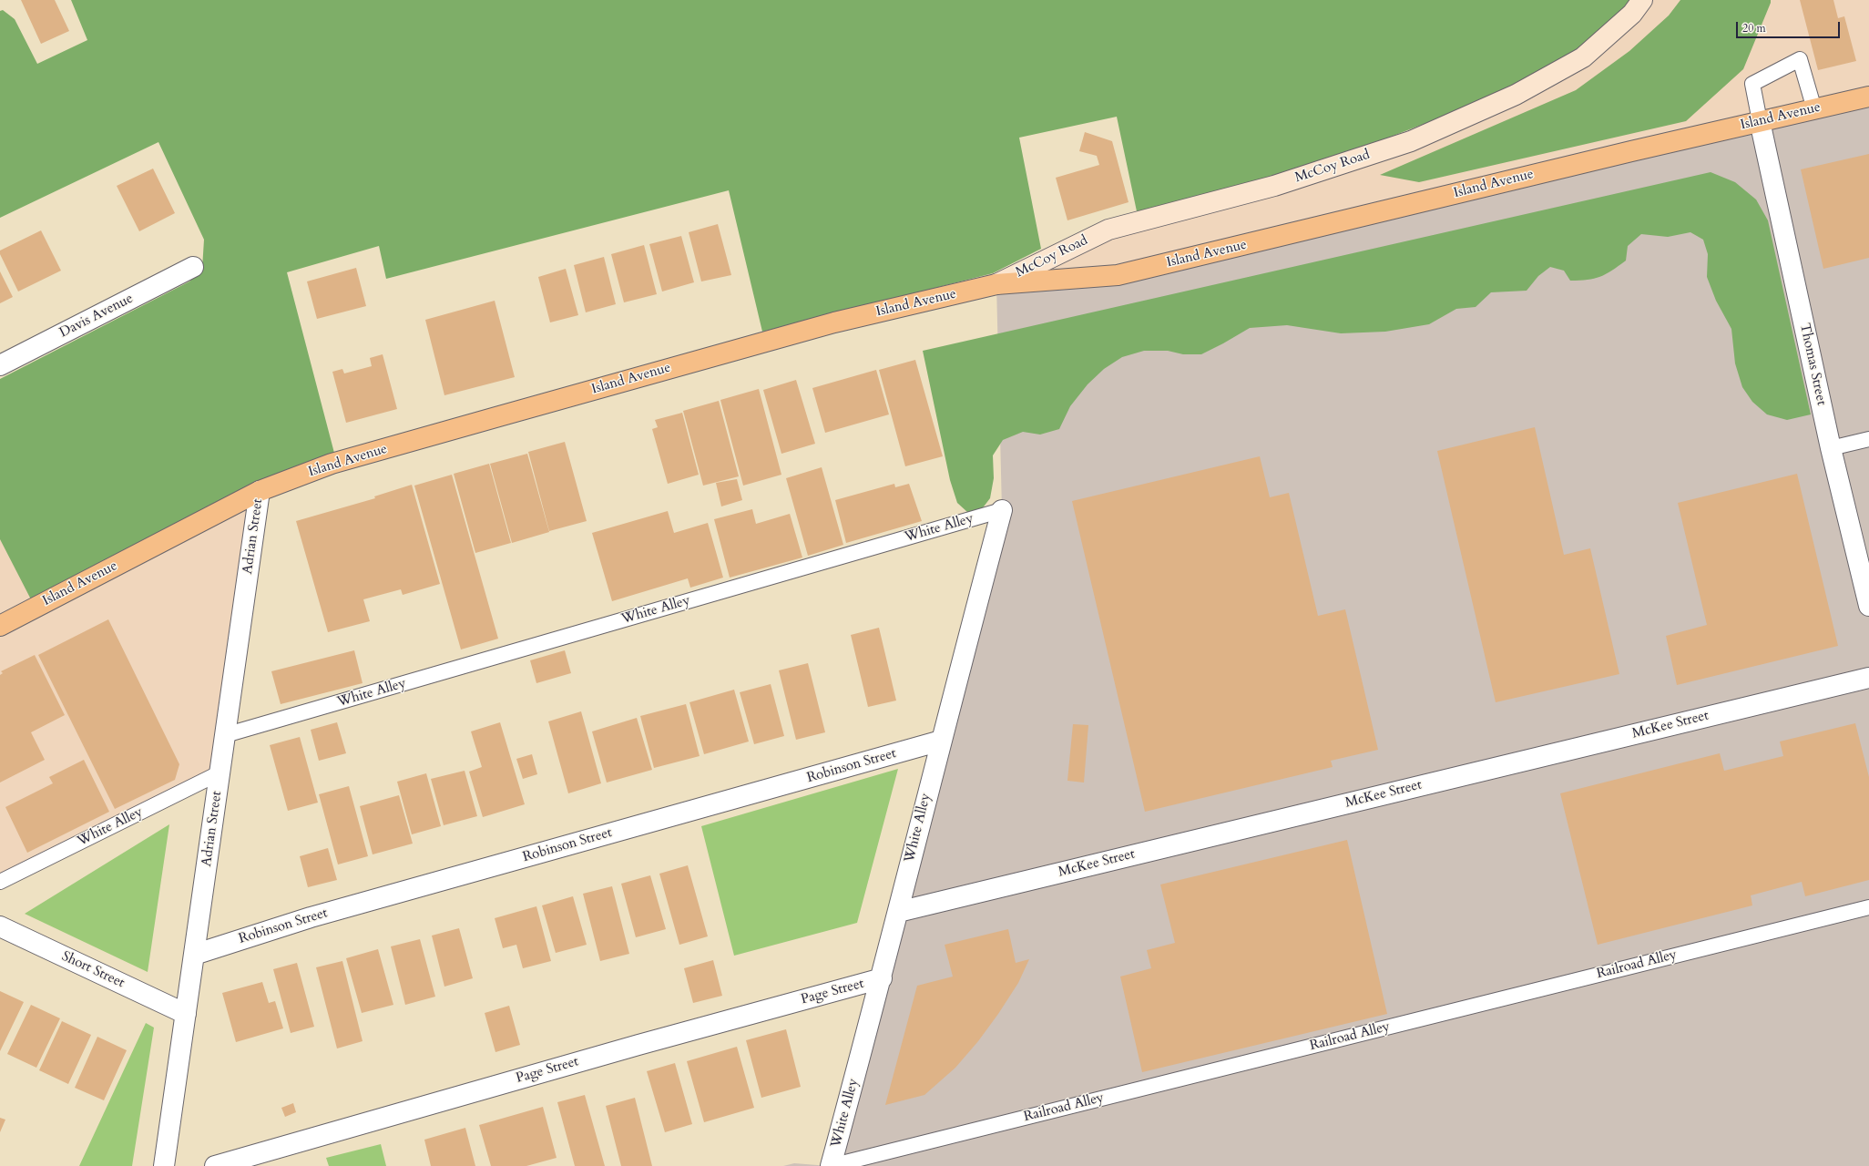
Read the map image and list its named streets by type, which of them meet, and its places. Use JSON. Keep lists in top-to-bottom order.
{
  "streets": {
    "main road": ["Island Avenue"],
    "street": [
      "McCoy Road",
      "Davis Avenue",
      "Thomas Street",
      "White Alley",
      "Adrian Street",
      "McKee Street",
      "Robinson Street",
      "Short Street",
      "Page Street"
    ],
    "lane": ["Railroad Alley"]
  },
  "crossings": [
    ["Island Avenue", "McCoy Road"],
    ["Island Avenue", "Thomas Street"],
    ["Island Avenue", "Adrian Street"],
    ["White Alley", "Adrian Street"],
    ["White Alley", "McKee Street"],
    ["White Alley", "Robinson Street"],
    ["White Alley", "Railroad Alley"],
    ["White Alley", "Page Street"],
    ["Adrian Street", "Robinson Street"],
    ["Adrian Street", "Short Street"]
  ],
  "scale_bar": "20 m"
}
